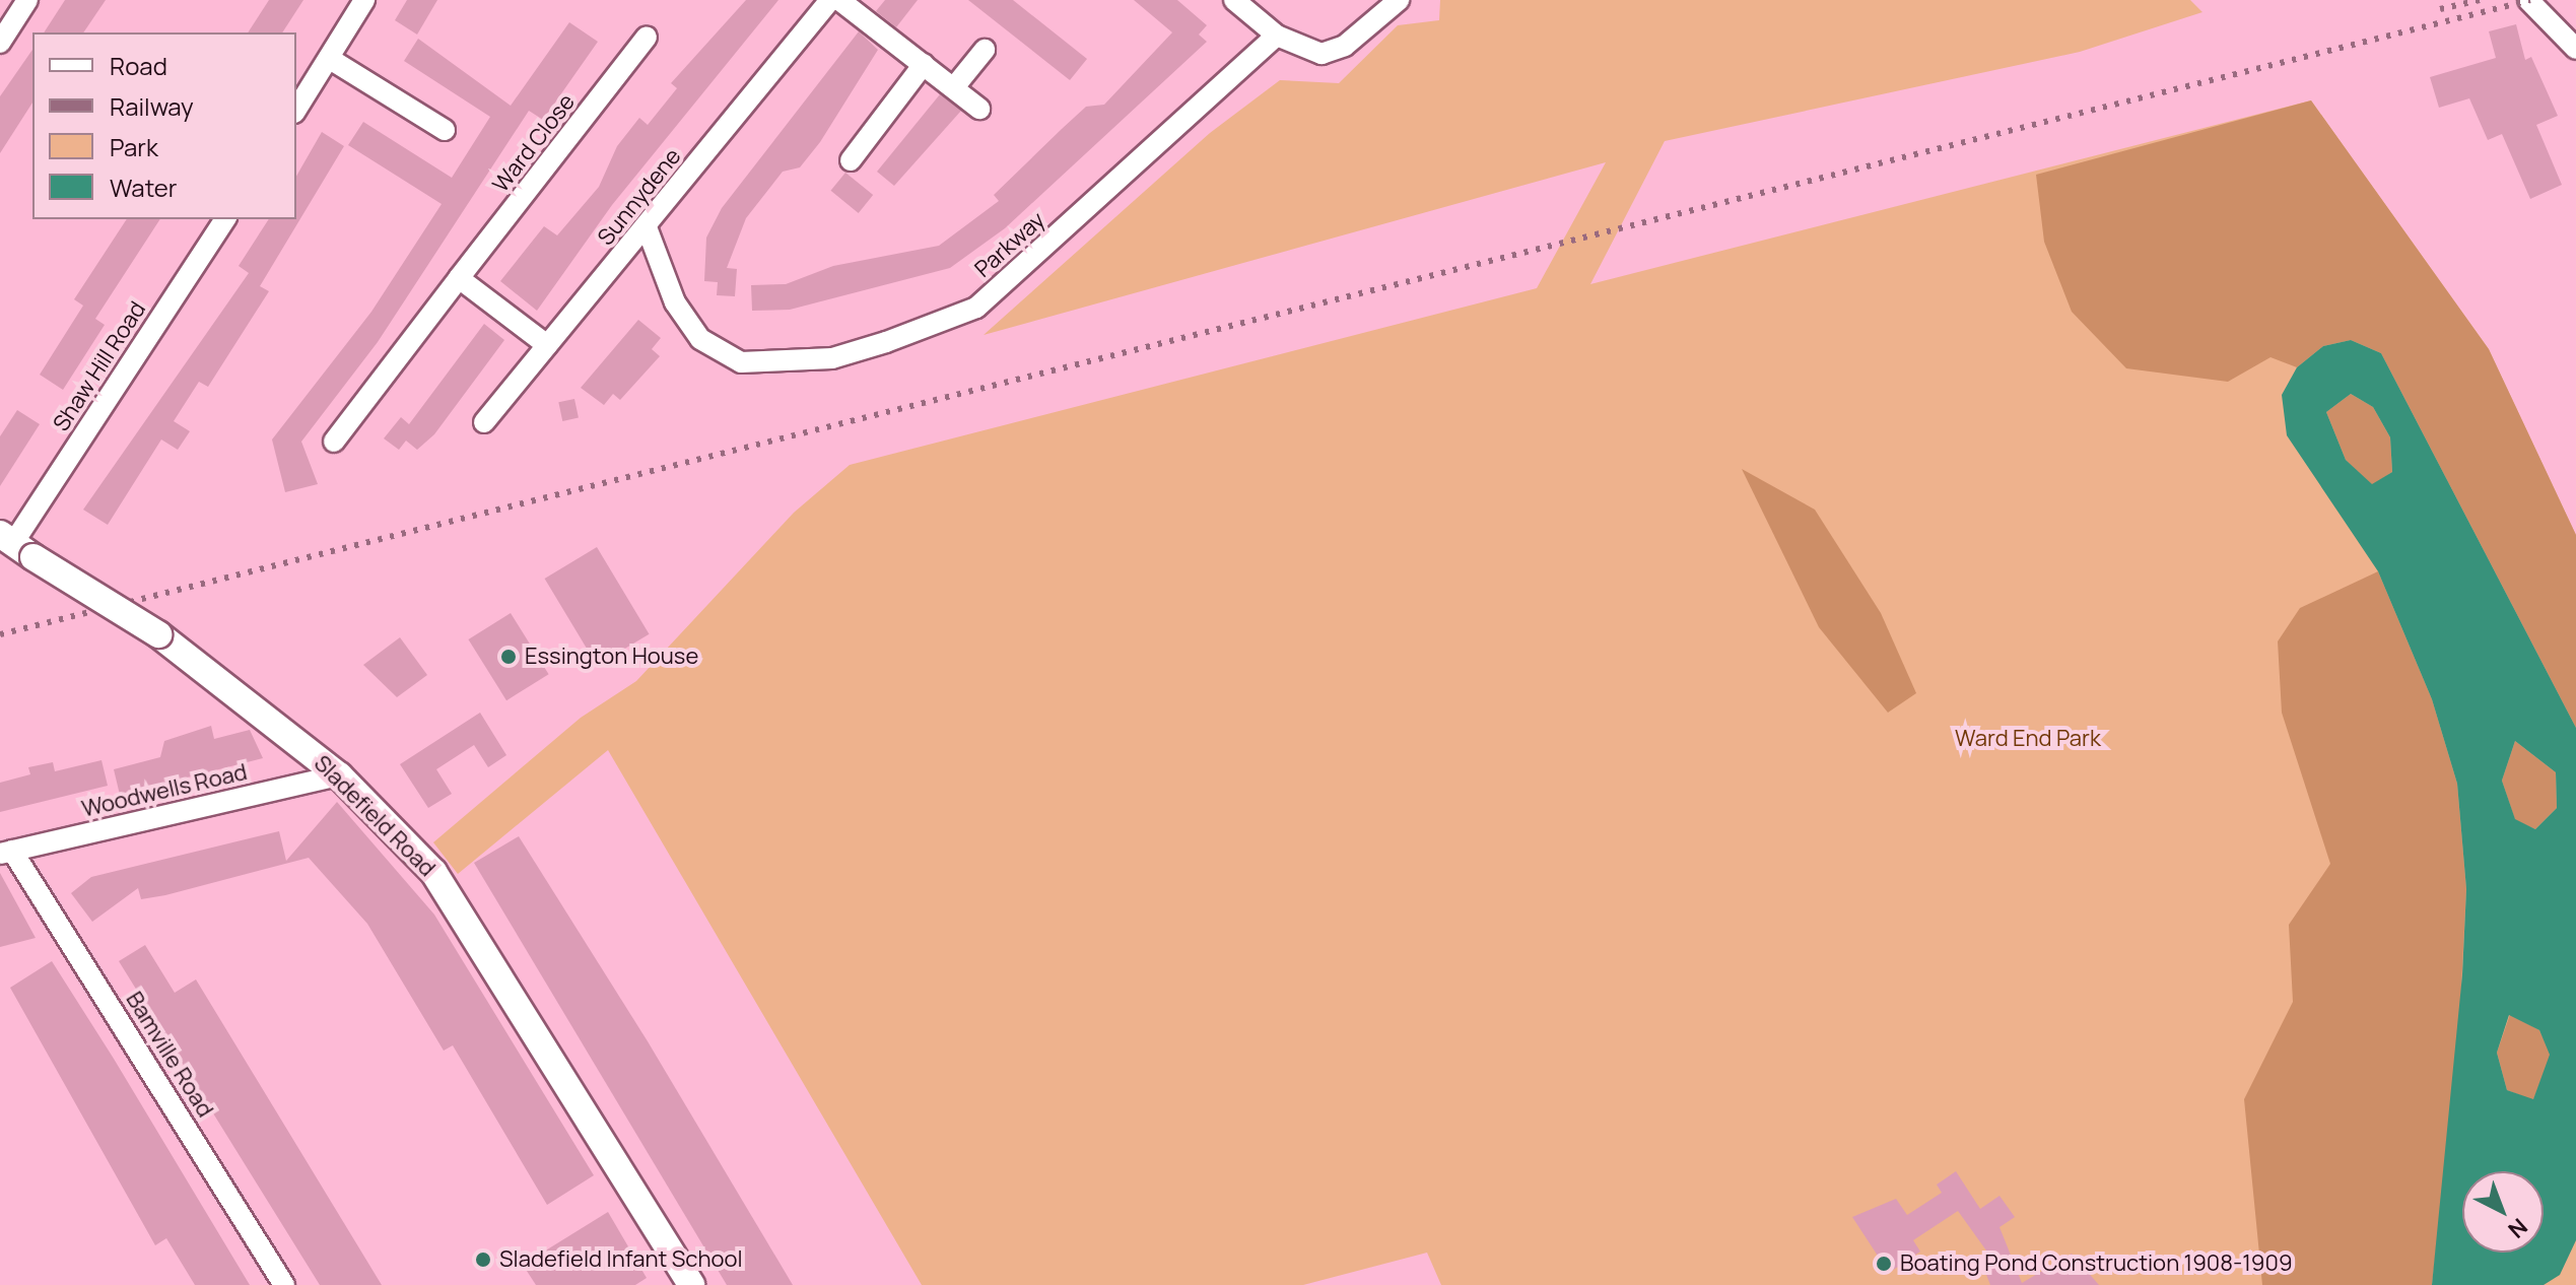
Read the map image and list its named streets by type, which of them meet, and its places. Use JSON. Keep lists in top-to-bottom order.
{
  "streets": {
    "street": [
      "Ward Close",
      "Sunnydene",
      "Parkway",
      "Shaw Hill Road",
      "Woodwells Road",
      "Sladefield Road",
      "Bamville Road"
    ]
  },
  "crossings": [
    ["Sunnydene", "Parkway"],
    ["Shaw Hill Road", "Sladefield Road"],
    ["Woodwells Road", "Sladefield Road"],
    ["Woodwells Road", "Bamville Road"]
  ],
  "parks": ["Ward End Park"],
  "places": ["Essington House", "Sladefield Infant School", "Boating Pond Construction 1908-1909"],
  "legend": [
    "Road",
    "Railway",
    "Park",
    "Water"
  ],
  "north": "bottom right"
}
